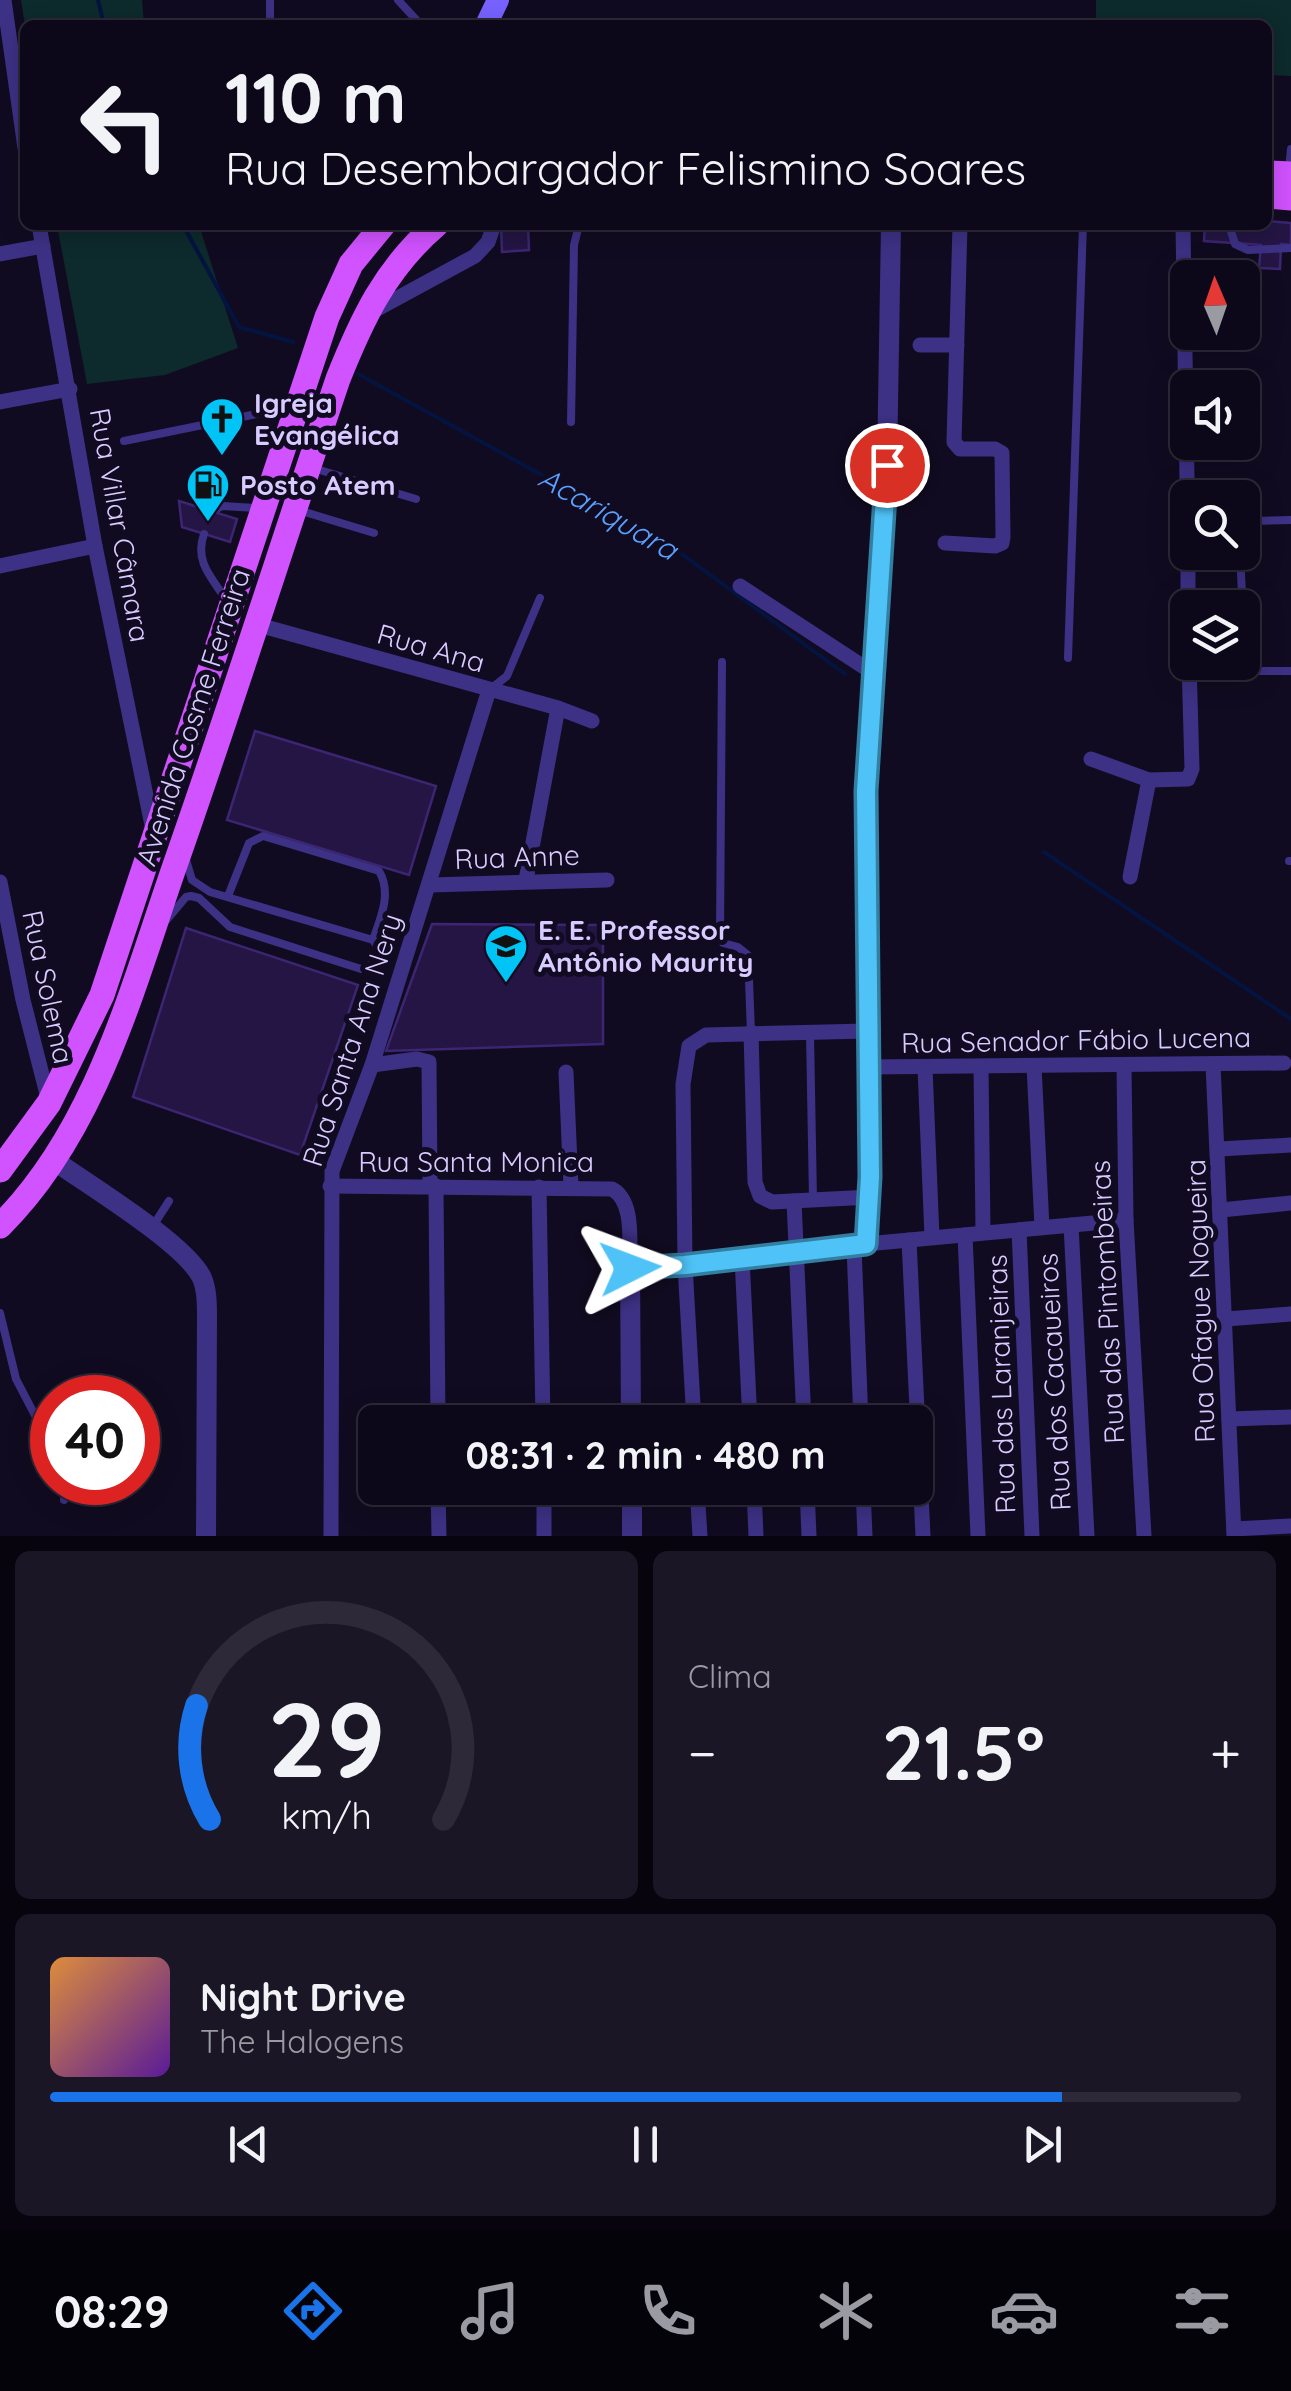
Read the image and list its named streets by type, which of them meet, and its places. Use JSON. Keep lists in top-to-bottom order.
{
  "streets": {
    "main road": ["Avenida Cosme Ferreira"],
    "street": [
      "Rua Villar Câmara",
      "Rua Ana",
      "Rua Anne",
      "Rua Solema",
      "Rua Santa Ana Nery",
      "Rua Senador Fábio Lucena",
      "Rua Santa Monica",
      "Rua Ofague Nogueira",
      "Rua das Pintombeiras",
      "Rua dos Cacaueiros",
      "Rua das Laranjeiras"
    ]
  },
  "crossings": [
    ["Rua Villar Câmara", "Avenida Cosme Ferreira"],
    ["Rua Ana", "Avenida Cosme Ferreira"],
    ["Rua Ana", "Rua Santa Ana Nery"],
    ["Avenida Cosme Ferreira", "Rua Solema"],
    ["Rua Anne", "Rua Santa Ana Nery"],
    ["Rua Santa Ana Nery", "Rua Santa Monica"],
    ["Rua Senador Fábio Lucena", "Rua Ofague Nogueira"],
    ["Rua Senador Fábio Lucena", "Rua das Pintombeiras"]
  ],
  "water": ["Acariquara"],
  "places": {
    "church": ["Igreja Evangélica"],
    "fuel station": ["Posto Atem"],
    "school or university": ["E. E. Professor Antônio Maurity"]
  },
  "north": "top",
  "page": {
    "turn": ["110 m", "Rua Desembargador Felismino Soares"],
    "limit": "40",
    "trip": "08:31 · 2 min · 480 m",
    "tile": "Clima",
    "heat": ["−", "21.5°", "+"],
    "song": ["Night Drive", "The Halogens"],
    "tabs": "08:29",
    "gauge": ["29", "km/h"]
  }
}
